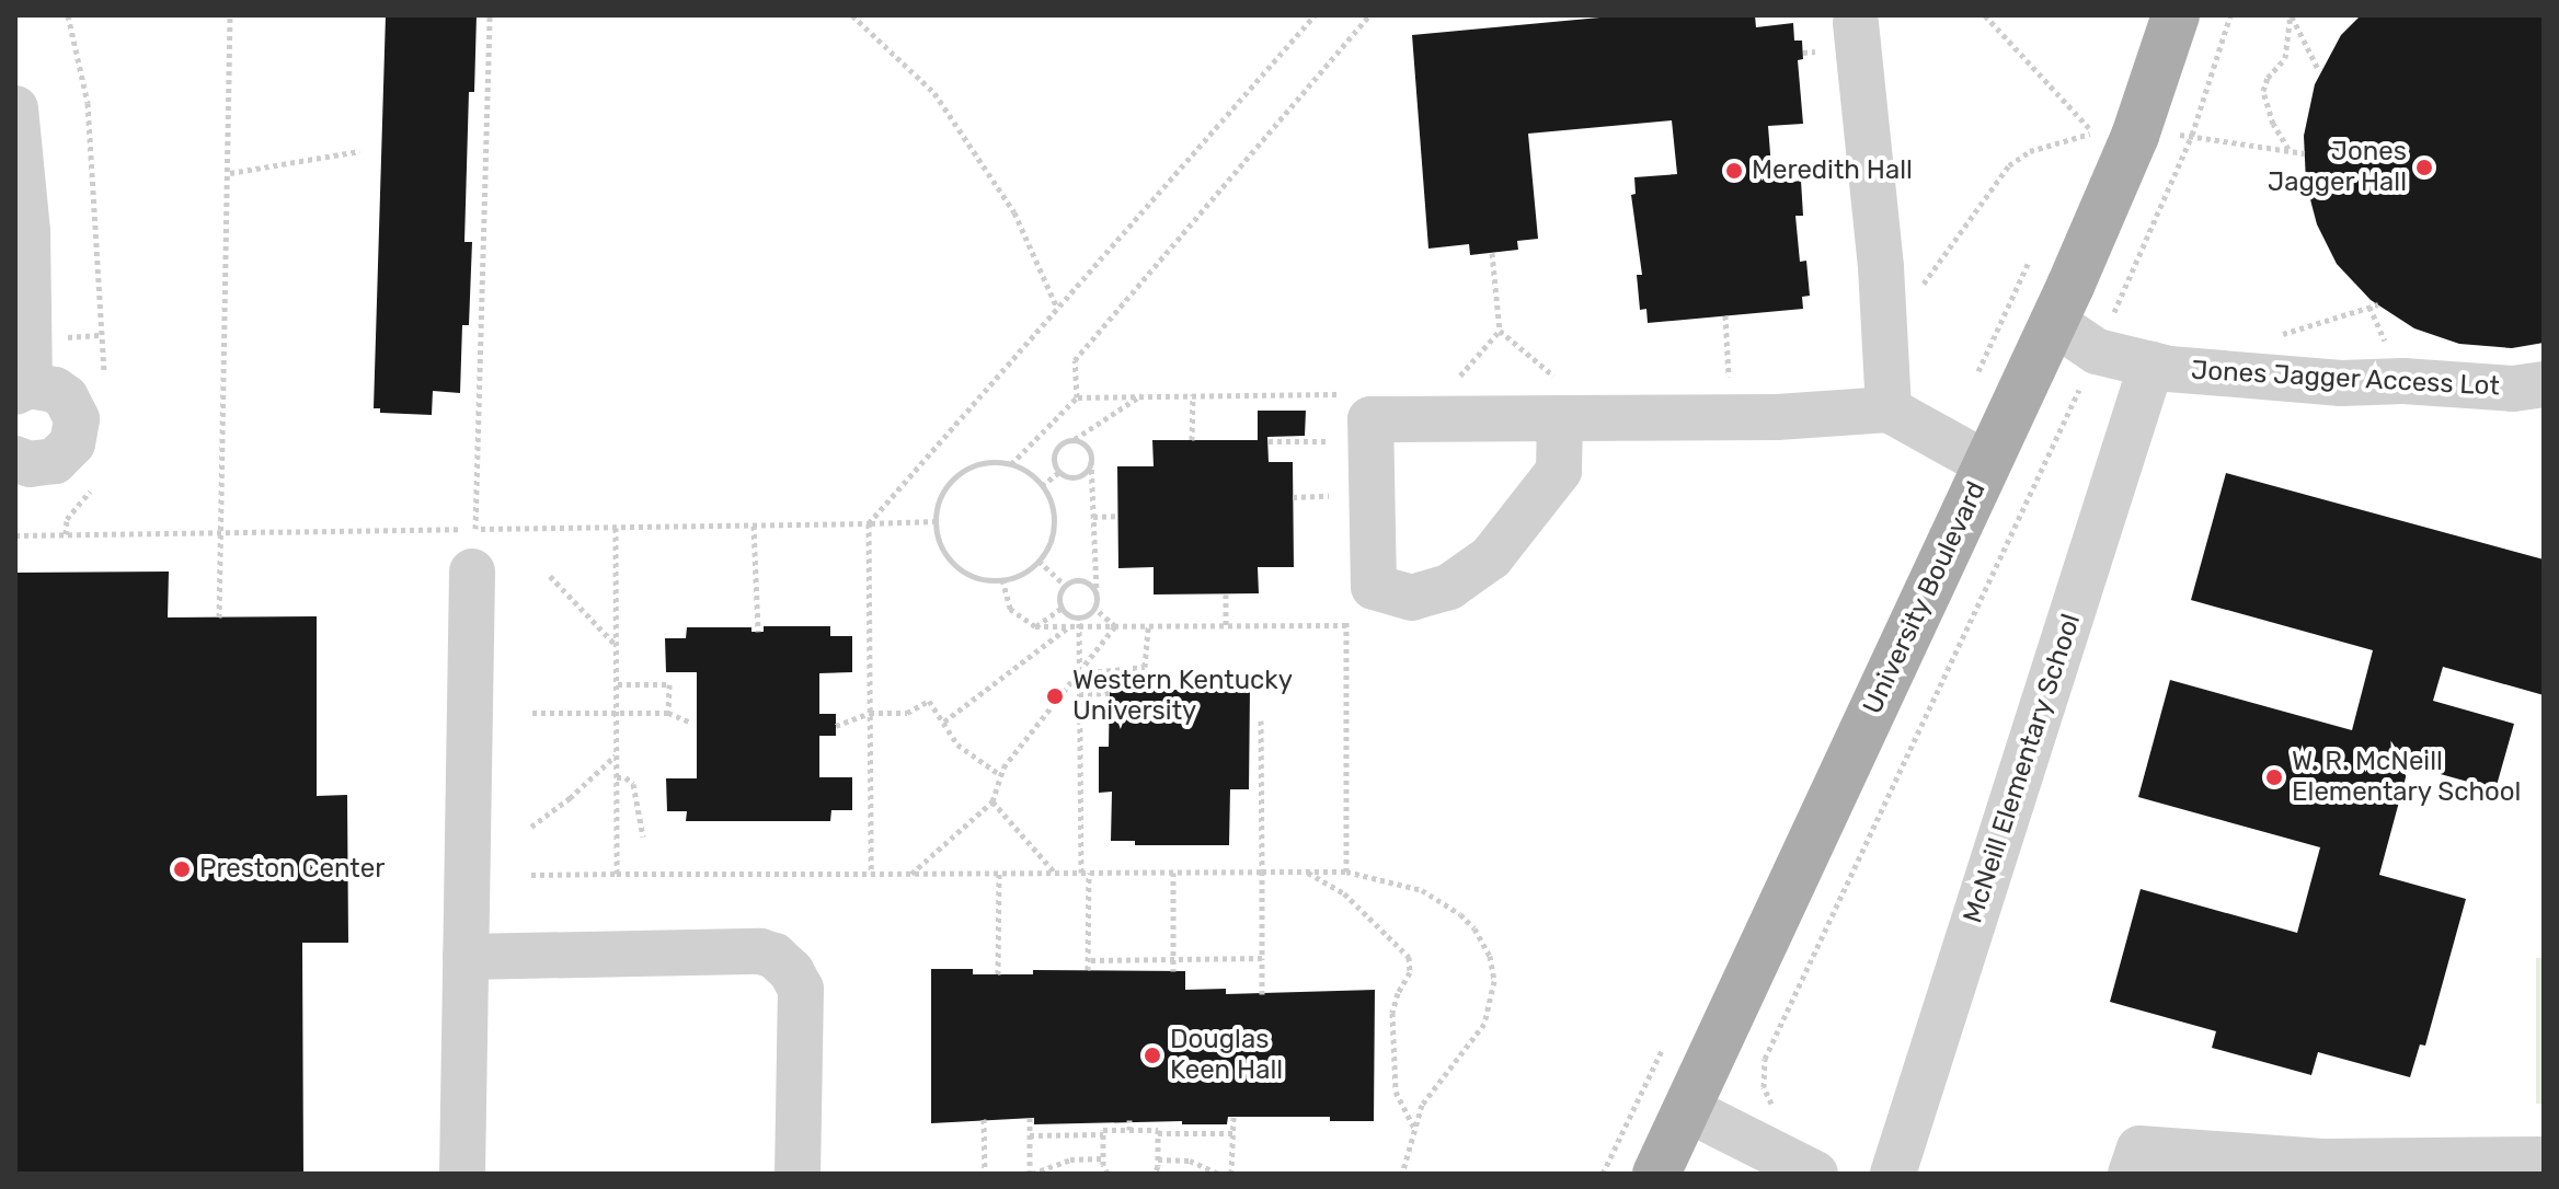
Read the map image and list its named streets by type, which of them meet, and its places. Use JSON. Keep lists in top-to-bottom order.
{
  "streets": {
    "main road": ["University Boulevard"],
    "street": ["Jones Jagger Access Lot", "McNeill Elementary School"]
  },
  "crossings": [
    ["Jones Jagger Access Lot", "University Boulevard"],
    ["Jones Jagger Access Lot", "McNeill Elementary School"]
  ],
  "places": [
    "Jones Jagger Hall",
    "Meredith Hall",
    "Western Kentucky University",
    "W. R. McNeill Elementary School",
    "Preston Center",
    "Douglas Keen Hall"
  ]
}
